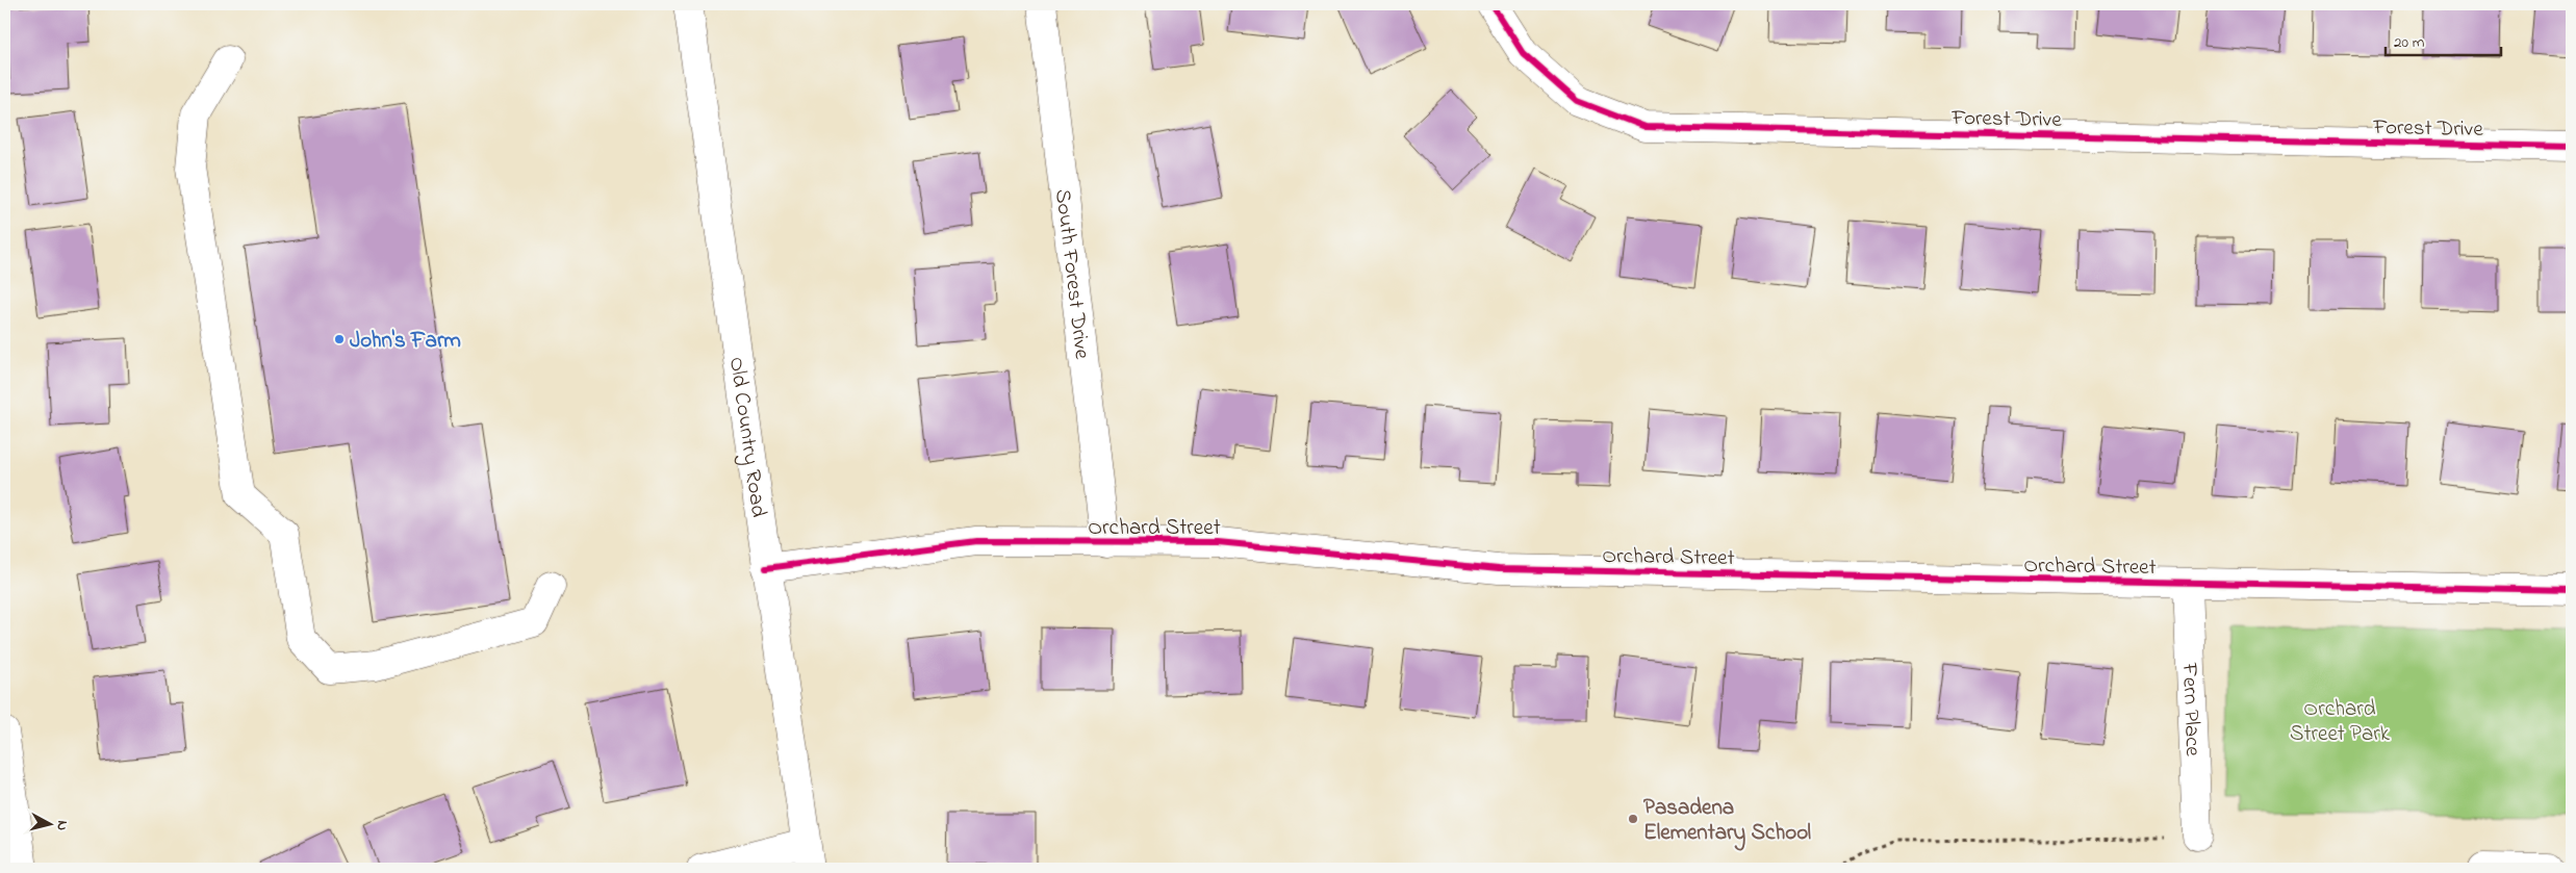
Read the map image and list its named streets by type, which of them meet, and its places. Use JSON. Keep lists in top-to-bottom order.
{
  "streets": {
    "street": [
      "Forest Drive",
      "South Forest Drive",
      "Old Country Road",
      "Orchard Street",
      "Fern Place"
    ]
  },
  "crossings": [
    ["South Forest Drive", "Orchard Street"],
    ["Old Country Road", "Orchard Street"],
    ["Orchard Street", "Fern Place"]
  ],
  "parks": ["Orchard Street Park"],
  "places": ["John's Farm", "Pasadena Elementary School"],
  "scale_bar": "20 m",
  "north": "right"
}
